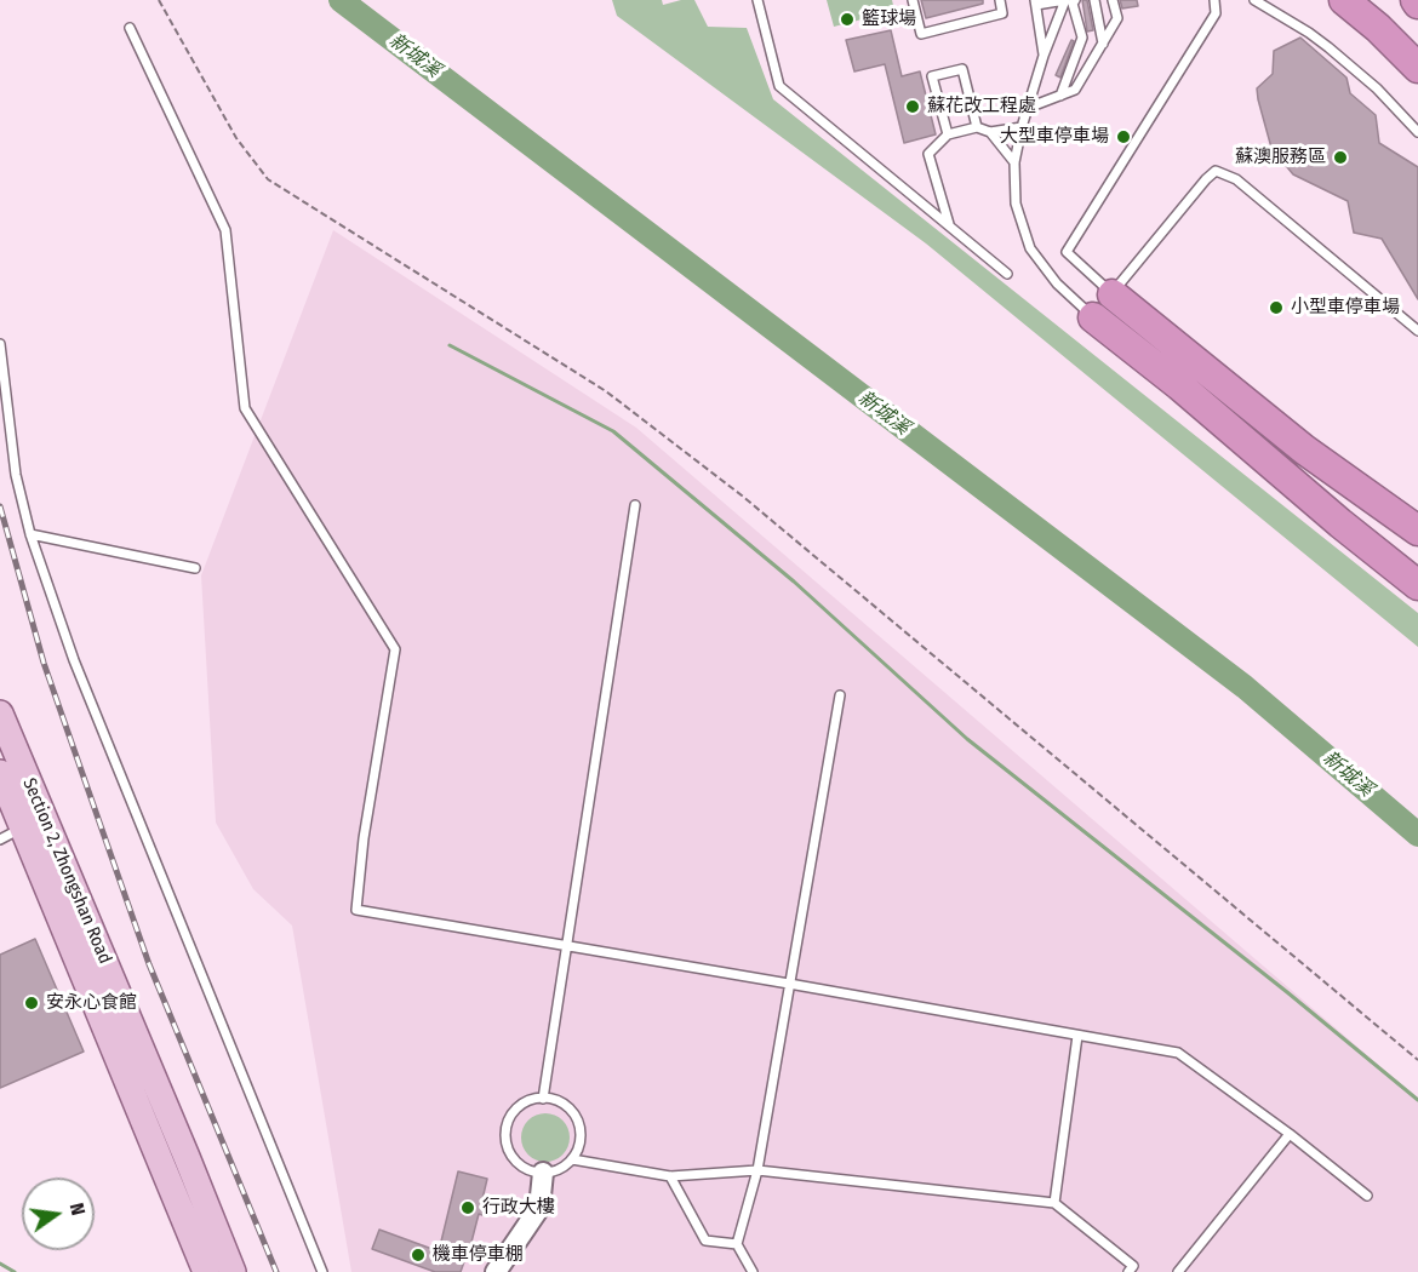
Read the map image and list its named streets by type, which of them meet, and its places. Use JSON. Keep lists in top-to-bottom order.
{
  "streets": {
    "main road": ["Section 2, Zhongshan Road"]
  },
  "water": ["新城溪"],
  "places": [
    "籃球場",
    "蘇花改工程處",
    "大型車停車場",
    "蘇澳服務區",
    "小型車停車場",
    "安永心食館",
    "行政大樓",
    "機車停車棚"
  ],
  "north": "right"
}
